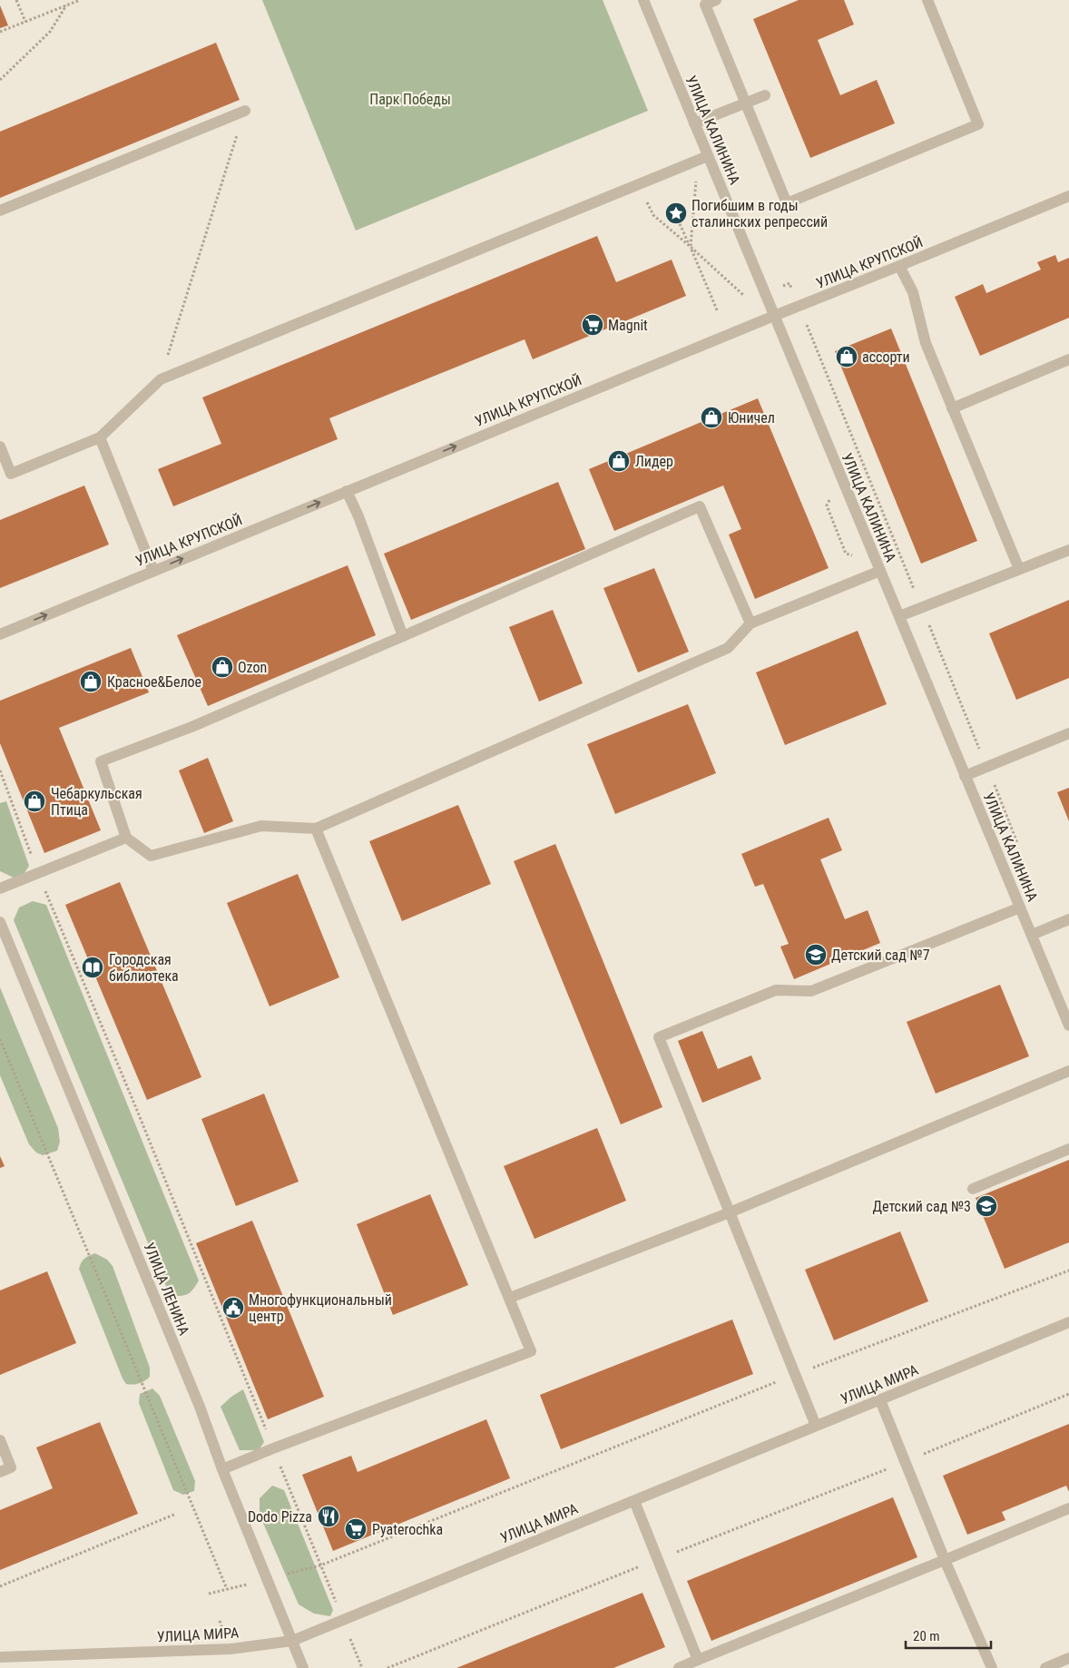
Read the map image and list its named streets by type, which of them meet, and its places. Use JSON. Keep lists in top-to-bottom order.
{
  "streets": {
    "street": [
      "УЛИЦА КАЛИНИНА",
      "УЛИЦА КРУПСКОЙ",
      "УЛИЦА ЛЕНИНА",
      "УЛИЦА МИРА"
    ]
  },
  "crossings": [
    ["УЛИЦА КАЛИНИНА", "УЛИЦА КРУПСКОЙ"],
    ["УЛИЦА ЛЕНИНА", "УЛИЦА МИРА"]
  ],
  "one_way": ["УЛИЦА КРУПСКОЙ"],
  "parks": ["Парк Победы"],
  "places": {
    "place": ["Погибшим в годы сталинских репрессий"],
    "supermarket": ["Magnit", "Pyaterochka"],
    "shop": [
      "ассорти",
      "Юничел",
      "Лидер",
      "Ozon",
      "Красное&Белое",
      "Чебаркульская Птица"
    ],
    "school or university": ["Детский сад №7", "Детский сад №3"],
    "library": ["Городская библиотека"],
    "public building": ["Многофункциональный центр"],
    "restaurant": ["Dodo Pizza"]
  },
  "scale_bar": "20 m"
}
